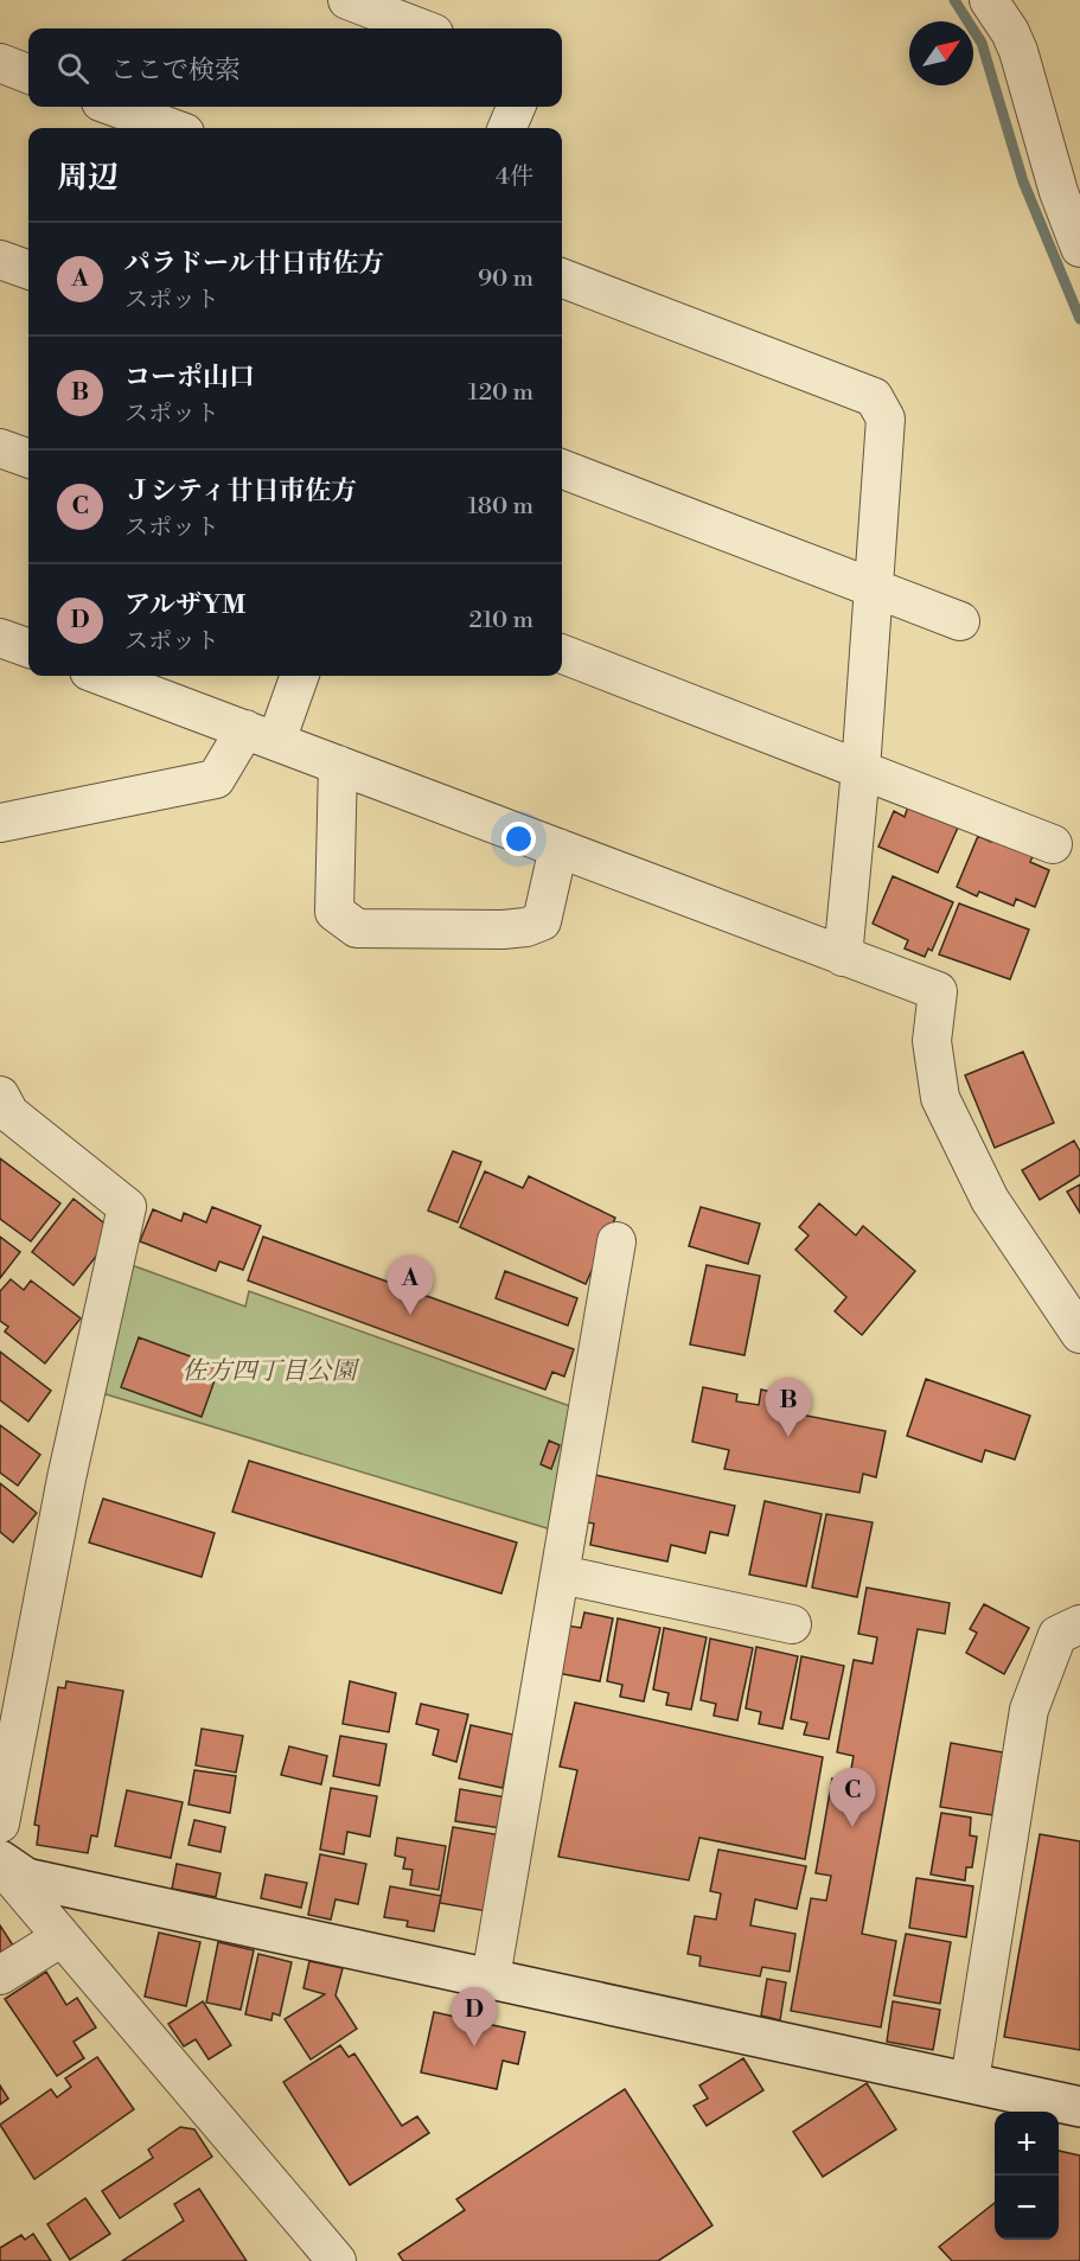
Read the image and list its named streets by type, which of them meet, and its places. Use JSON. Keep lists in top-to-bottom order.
{
  "parks": ["佐方四丁目公園"],
  "north": "top right",
  "page": {
    "search": "ここで検索",
    "heading": ["周辺", "4件"],
    "list": [
      {
        "mark": "A",
        "name": "パラドール廿日市佐方",
        "note": "スポット",
        "value": "90 m"
      },
      {
        "mark": "B",
        "name": "コーポ山口",
        "note": "スポット",
        "value": "120 m"
      },
      {
        "mark": "C",
        "name": "Ｊシティ廿日市佐方",
        "note": "スポット",
        "value": "180 m"
      },
      {
        "mark": "D",
        "name": "アルザYM",
        "note": "スポット",
        "value": "210 m"
      }
    ],
    "pins": [
      "A",
      "B",
      "C",
      "D"
    ],
    "map_buttons": ["+", "−"]
  }
}
